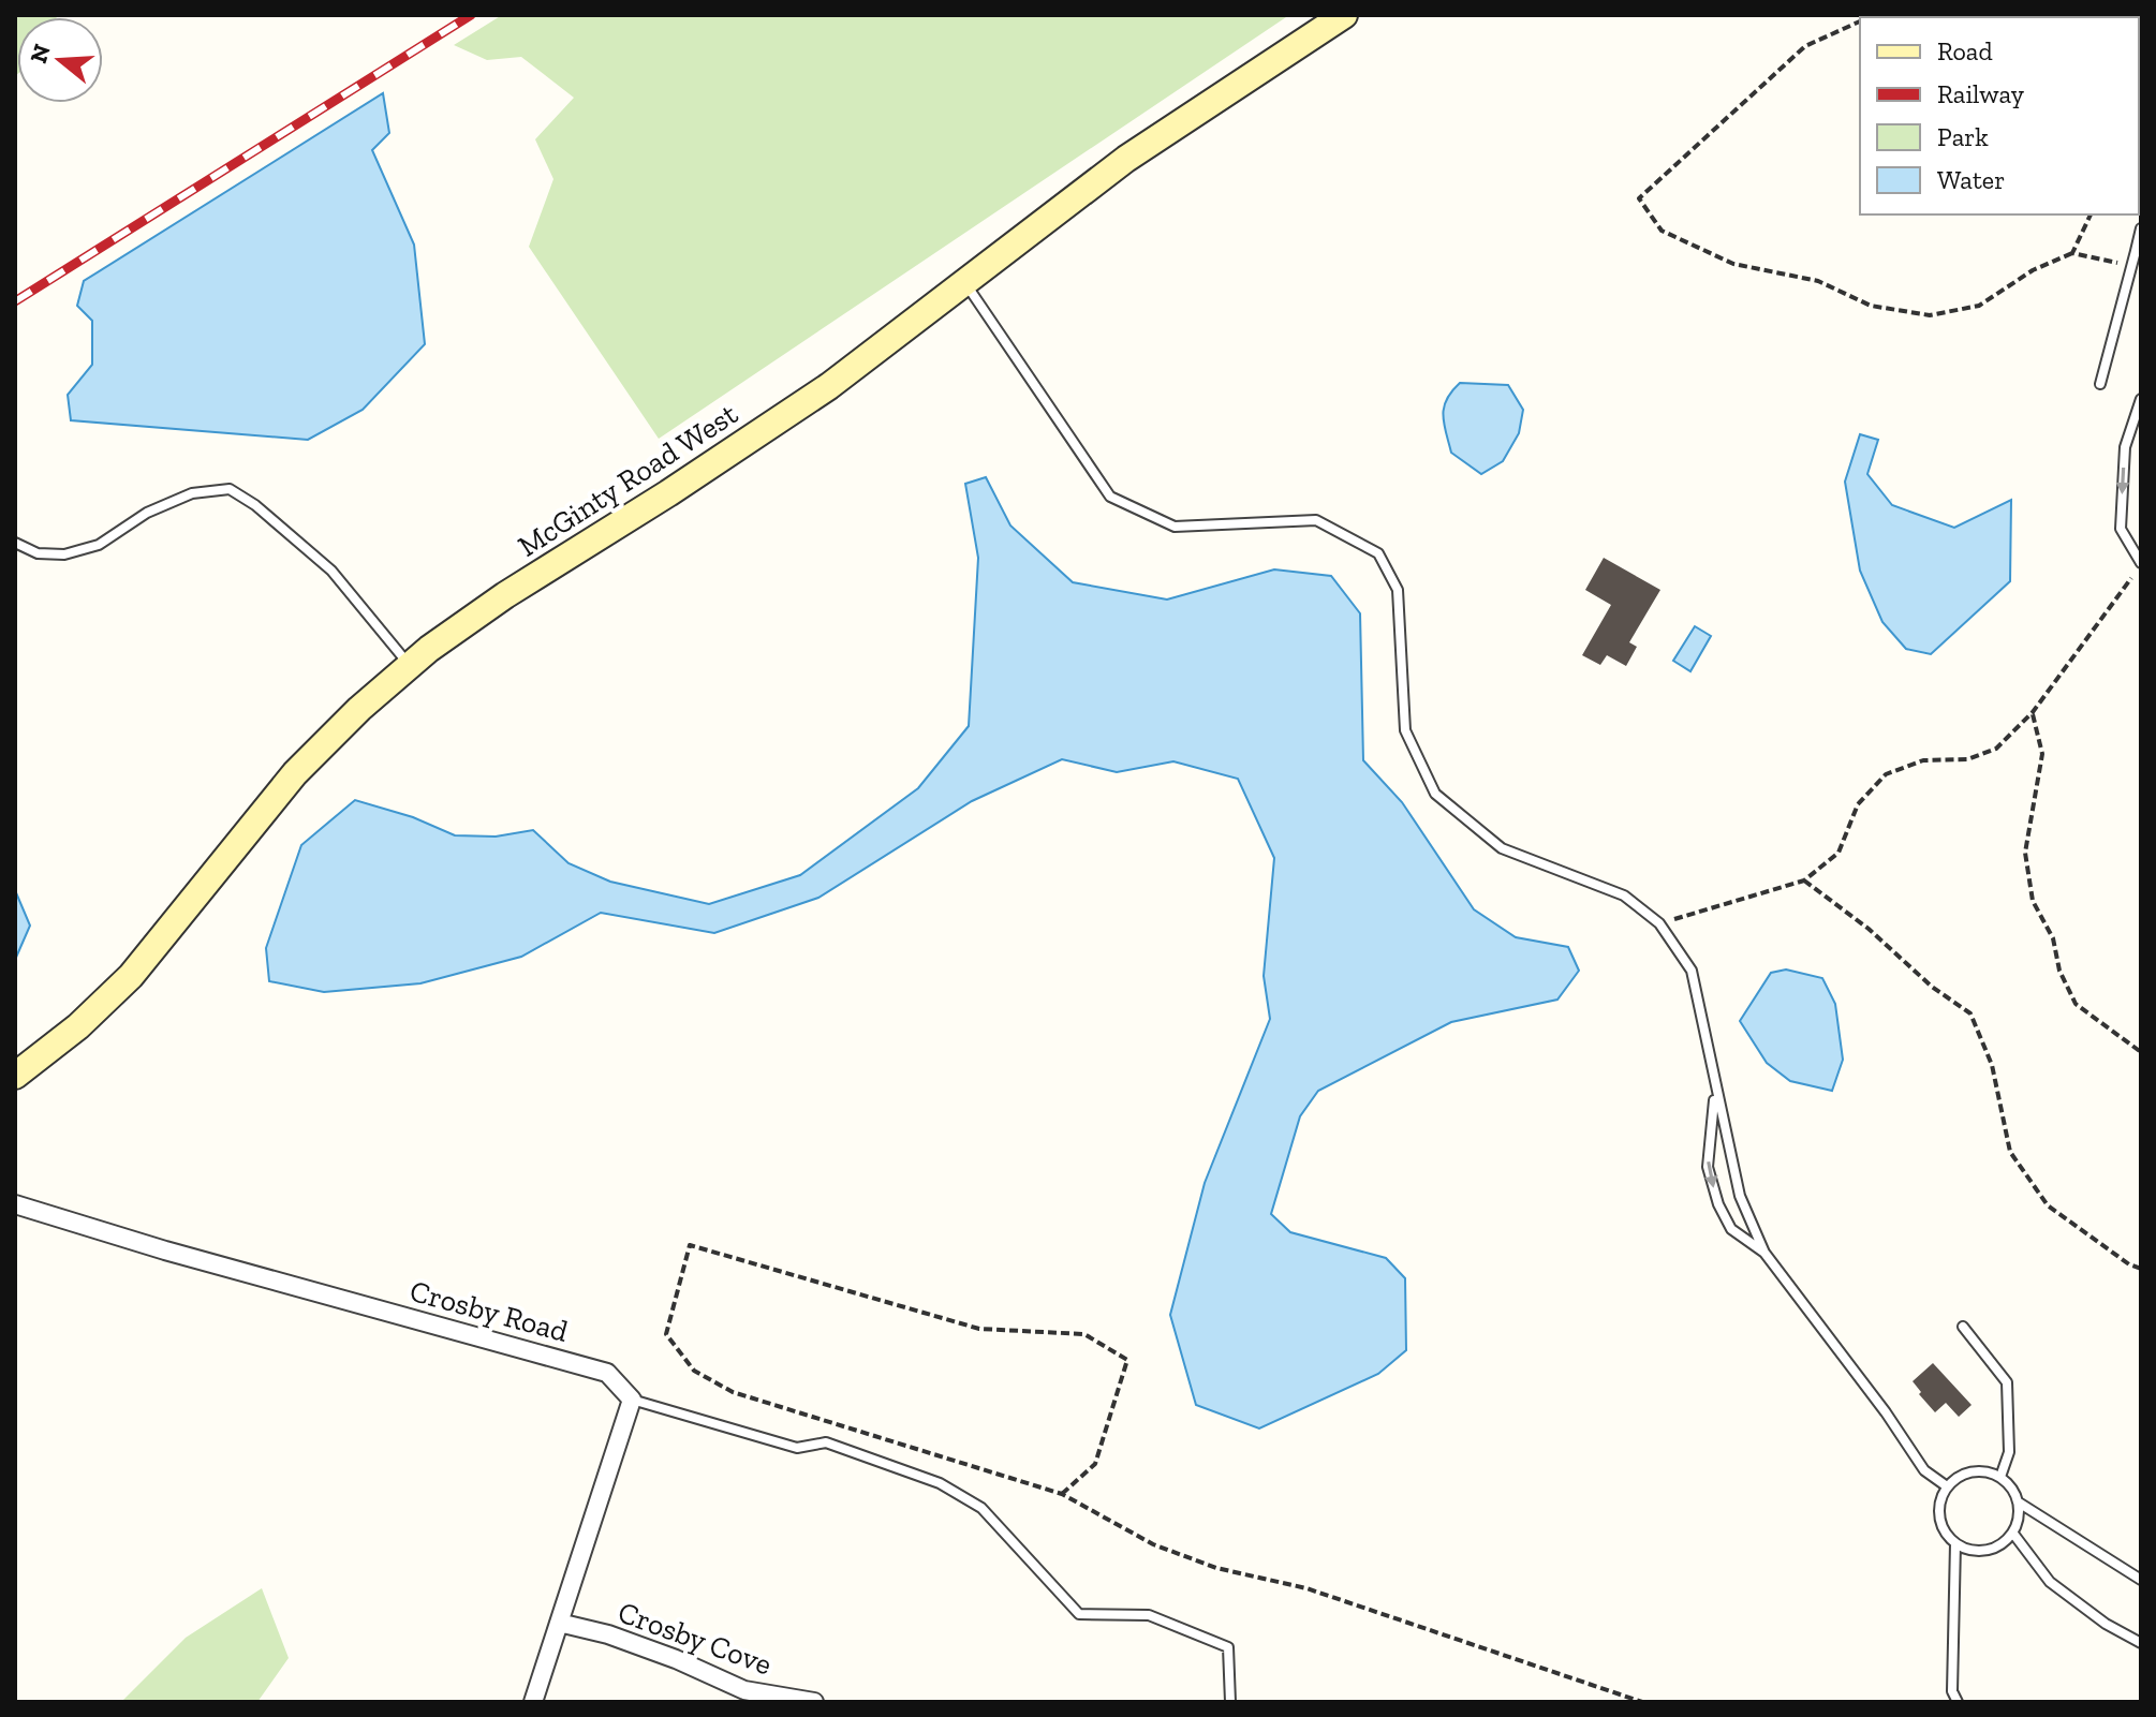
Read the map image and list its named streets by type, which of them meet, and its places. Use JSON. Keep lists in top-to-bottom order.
{
  "streets": {
    "main road": ["McGinty Road West"],
    "street": ["Crosby Road", "Crosby Cove"]
  },
  "legend": [
    "Road",
    "Railway",
    "Park",
    "Water"
  ],
  "north": "left"
}
